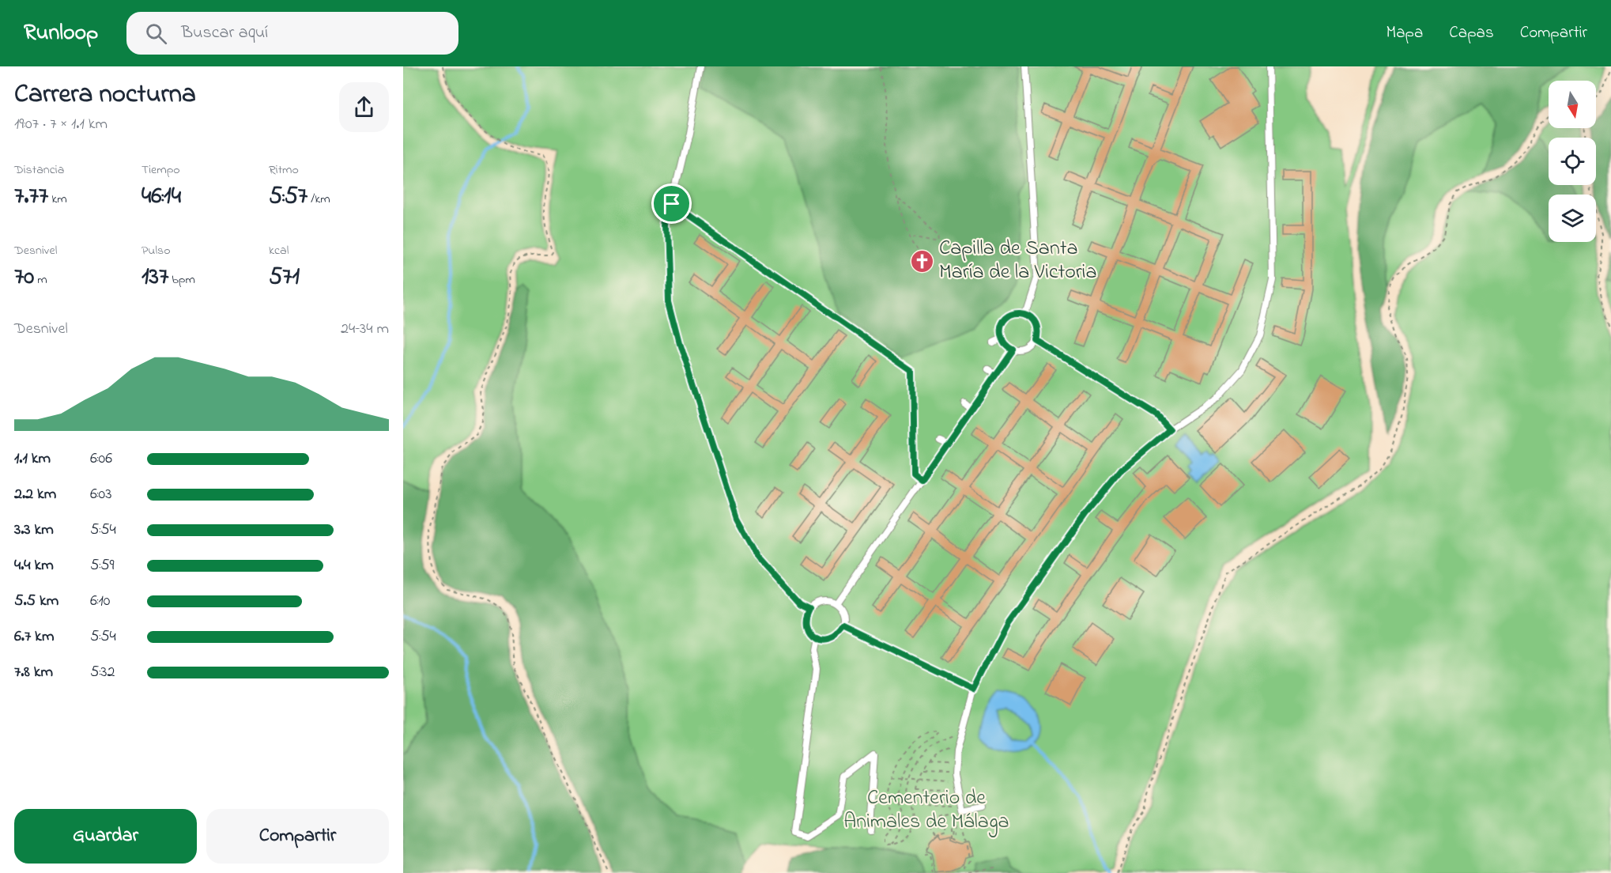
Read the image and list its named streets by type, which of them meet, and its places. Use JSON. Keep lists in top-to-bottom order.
{
  "parks": ["Cementerio de Animales de Málaga"],
  "places": {
    "church": ["Capilla de Santa María de la Victoria"]
  },
  "north": "bottom",
  "page": {
    "header": "Runloop",
    "search": "Buscar aquí",
    "nav": ["Mapa", "Capas", "Compartir"],
    "heading": ["Carrera nocturna", "19:07 · 7 × 1.1 km"],
    "stats": [
      ["Distancia", "7.77 km"],
      ["Tiempo", "46:14"],
      ["Ritmo", "5:57 /km"],
      ["Desnivel", "70 m"],
      ["Pulso", "137 bpm"],
      ["kcal", "571"]
    ],
    "chart": ["Desnivel", "24–34 m"],
    "list": [
      {
        "name": "1.1 km",
        "note": "6:06"
      },
      {
        "name": "2.2 km",
        "note": "6:03"
      },
      {
        "name": "3.3 km",
        "note": "5:54"
      },
      {
        "name": "4.4 km",
        "note": "5:59"
      },
      {
        "name": "5.5 km",
        "note": "6:10"
      },
      {
        "name": "6.7 km",
        "note": "5:54"
      },
      {
        "name": "7.8 km",
        "note": "5:32"
      }
    ],
    "buttons": ["Guardar", "Compartir"]
  }
}
